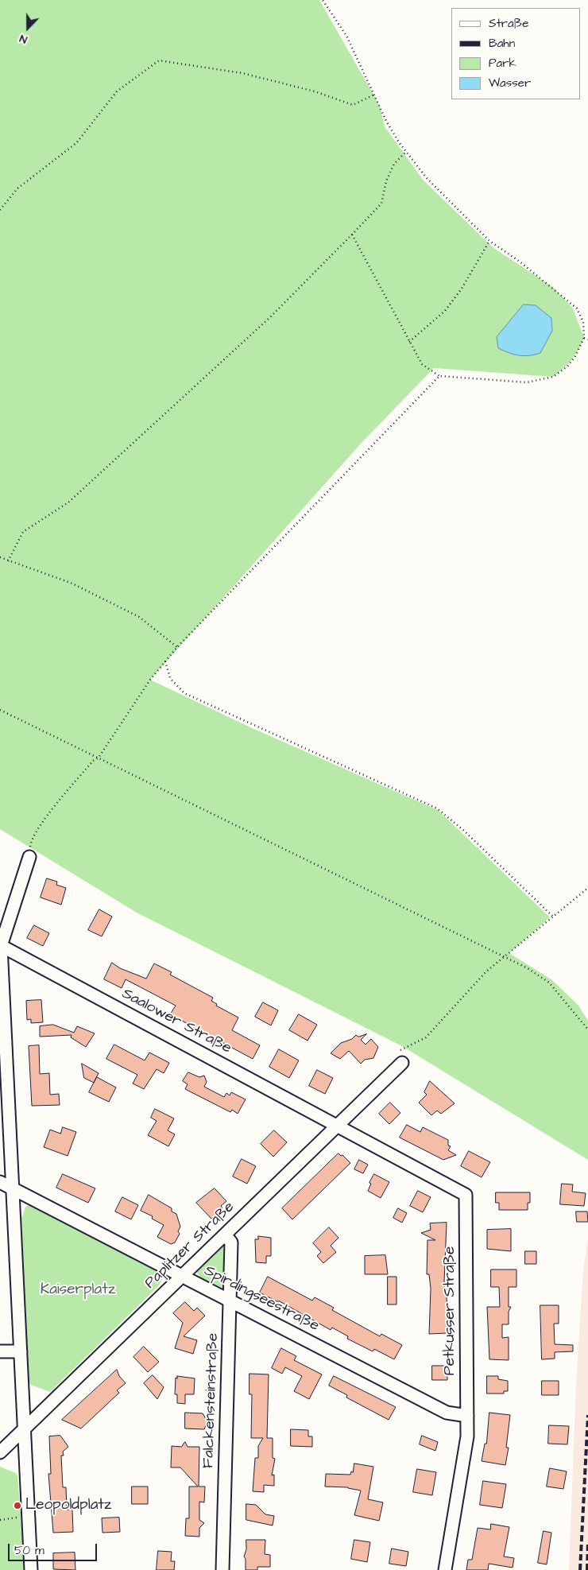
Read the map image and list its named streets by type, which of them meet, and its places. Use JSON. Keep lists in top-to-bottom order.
{
  "streets": {
    "street": [
      "Saalower Straße",
      "Paplitzer Straße",
      "Spirdingseestraße",
      "Petkusser Straße",
      "Falckensteinstraße"
    ]
  },
  "crossings": [
    ["Saalower Straße", "Paplitzer Straße"],
    ["Saalower Straße", "Petkusser Straße"],
    ["Paplitzer Straße", "Spirdingseestraße"],
    ["Paplitzer Straße", "Petkusser Straße"],
    ["Paplitzer Straße", "Falckensteinstraße"],
    ["Spirdingseestraße", "Petkusser Straße"],
    ["Spirdingseestraße", "Falckensteinstraße"]
  ],
  "parks": ["Kaiserplatz"],
  "places": ["Leopoldplatz"],
  "legend": [
    "Straße",
    "Bahn",
    "Park",
    "Wasser"
  ],
  "scale_bar": "50 m",
  "north": "bottom"
}
